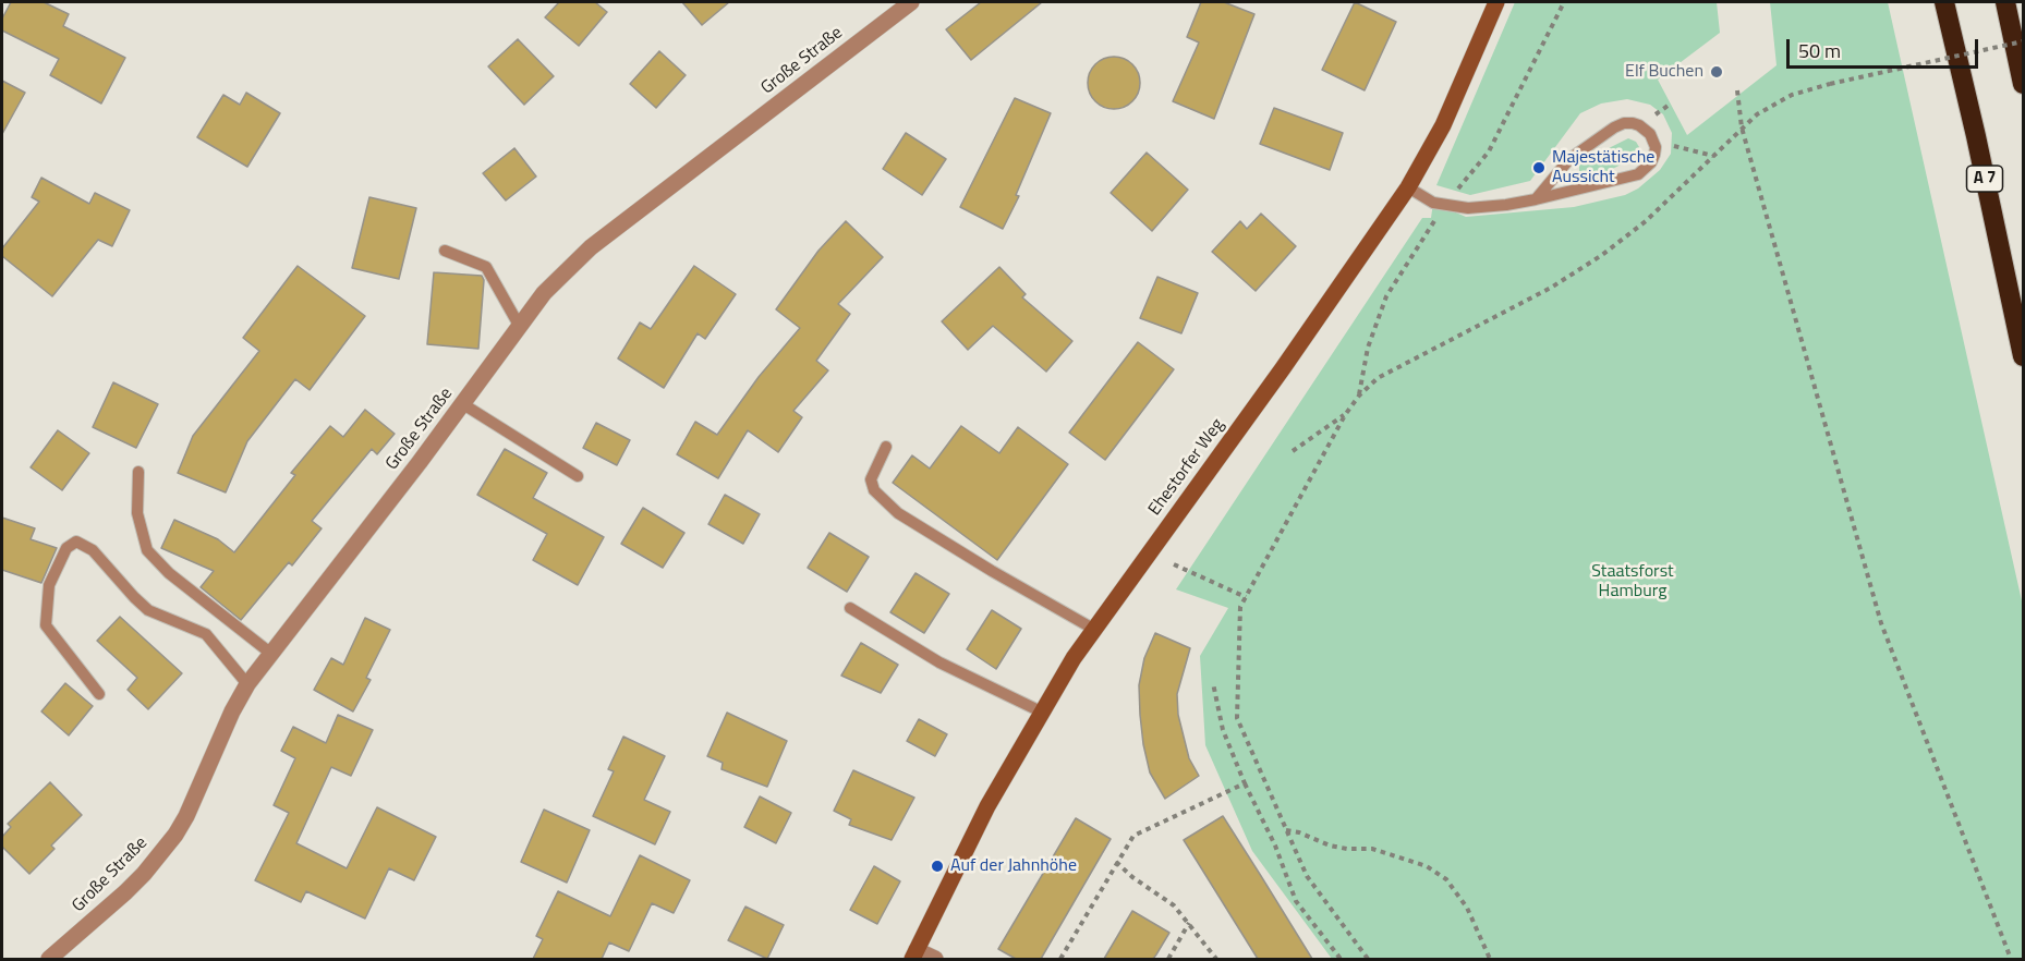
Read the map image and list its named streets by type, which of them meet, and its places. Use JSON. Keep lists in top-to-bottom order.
{
  "streets": {
    "highway": ["A 7"],
    "main road": ["Ehestorfer Weg"],
    "street": ["Große Straße"]
  },
  "parks": ["Staatsforst Hamburg"],
  "places": ["Elf Buchen", "Majestätische Aussicht", "Auf der Jahnhöhe"],
  "scale_bar": "50 m"
}
